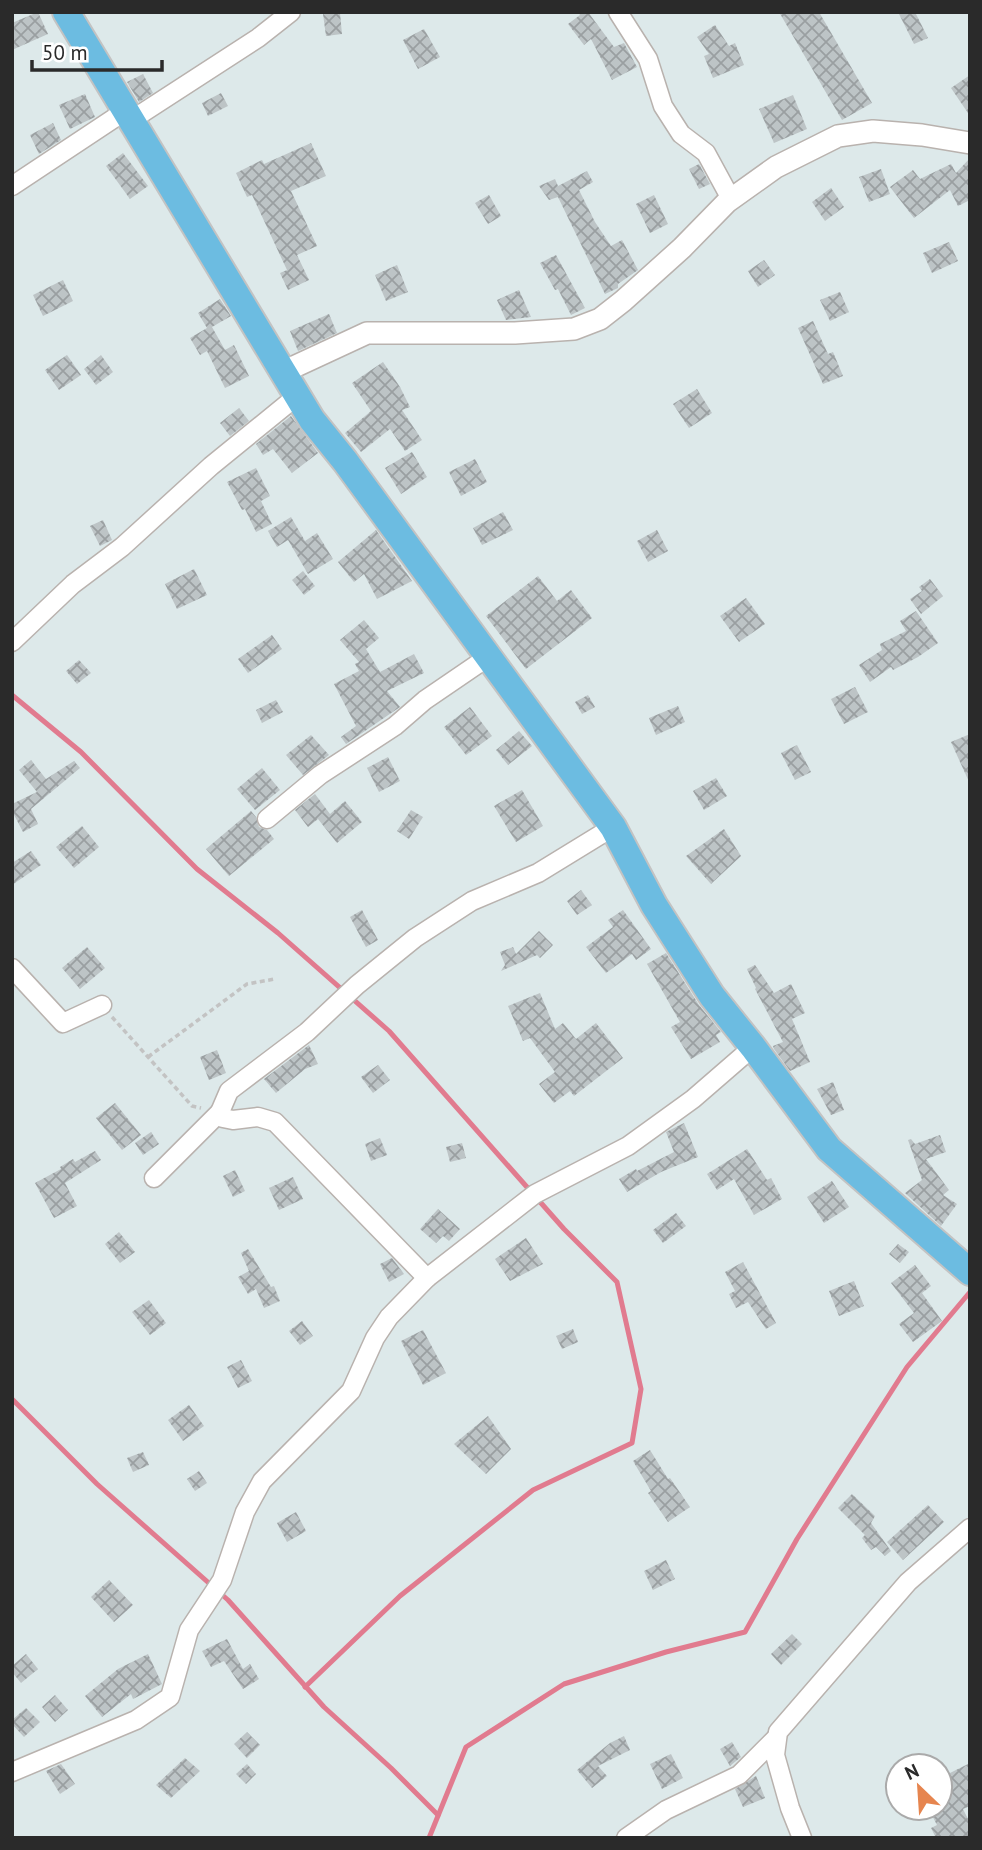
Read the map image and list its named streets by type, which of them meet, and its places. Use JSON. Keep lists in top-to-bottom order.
{
  "scale_bar": "50 m",
  "north": "top left"
}
